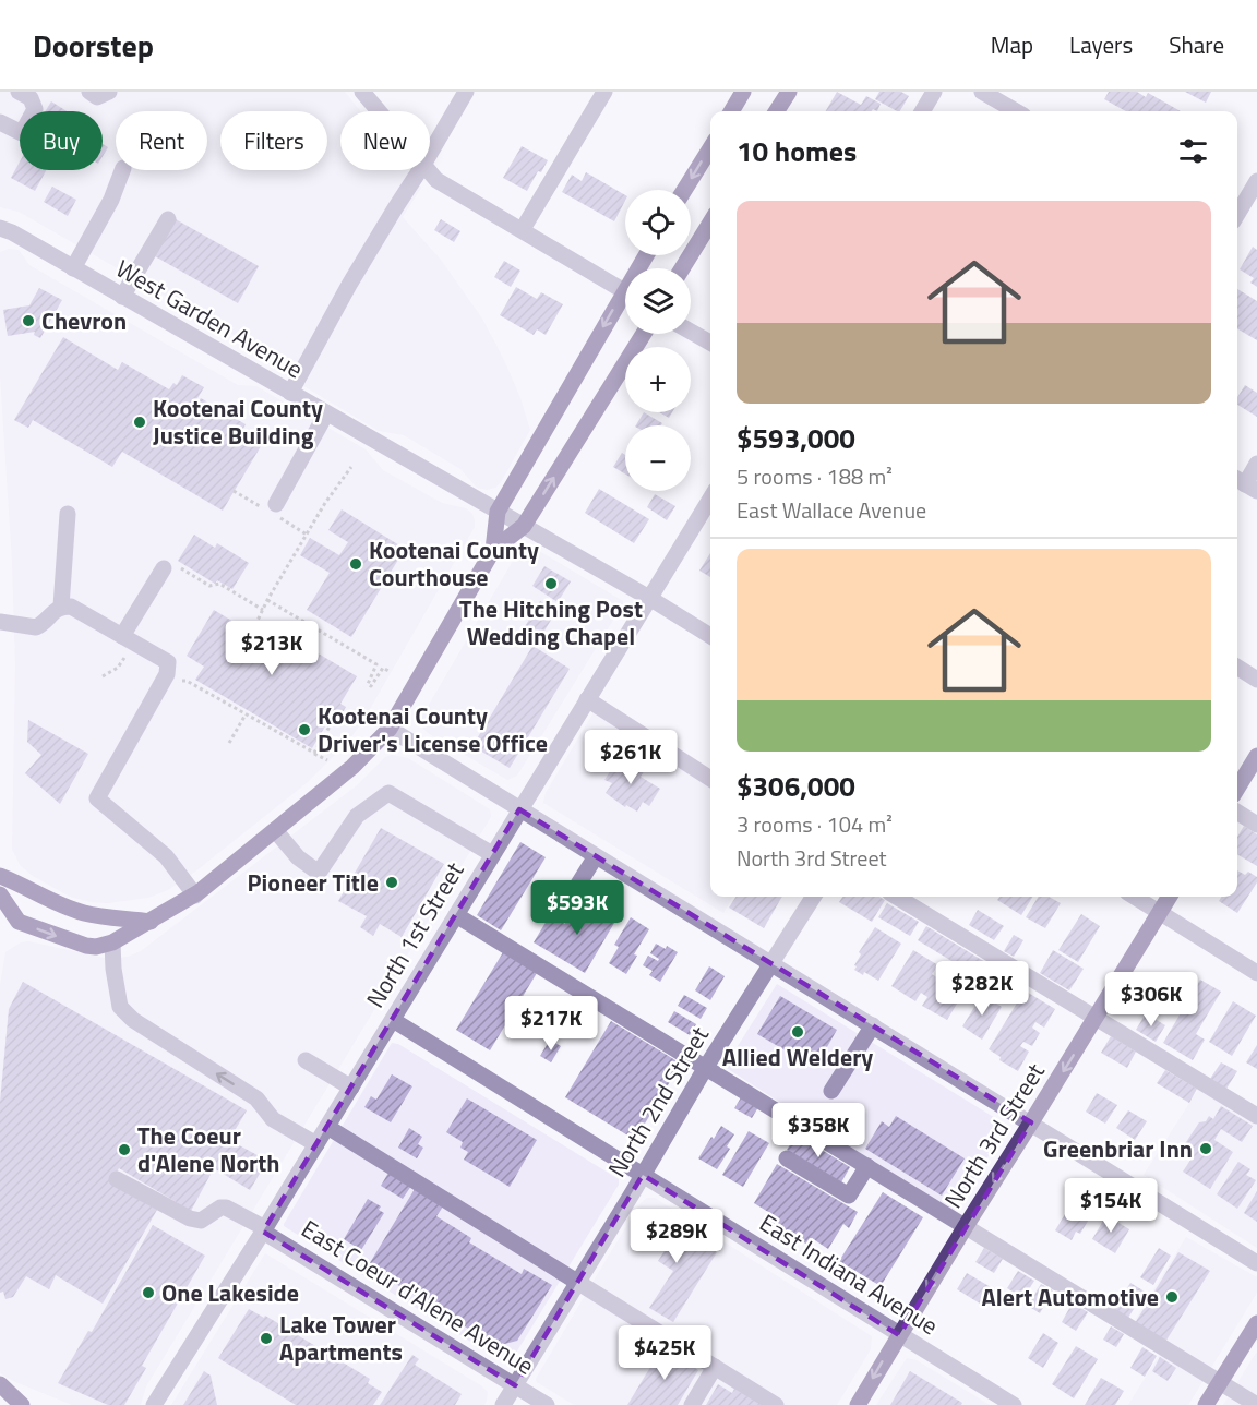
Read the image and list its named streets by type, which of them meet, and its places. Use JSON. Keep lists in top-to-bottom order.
{
  "streets": {
    "main road": ["North 3rd Street"],
    "street": [
      "West Garden Avenue",
      "North 1st Street",
      "North 2nd Street",
      "East Indiana Avenue",
      "East Coeur d'Alene Avenue"
    ]
  },
  "crossings": [
    ["West Garden Avenue", "North 1st Street"],
    ["North 1st Street", "East Indiana Avenue"],
    ["North 1st Street", "East Coeur d'Alene Avenue"],
    ["North 2nd Street", "East Indiana Avenue"],
    ["North 2nd Street", "East Coeur d'Alene Avenue"],
    ["North 3rd Street", "East Indiana Avenue"]
  ],
  "one_way": ["North 3rd Street"],
  "places": [
    "Chevron",
    "Kootenai County Justice Building",
    "Kootenai County Courthouse",
    "The Hitching Post Wedding Chapel",
    "Kootenai County Driver's License Office",
    "Pioneer Title",
    "Allied Weldery",
    "Greenbriar Inn",
    "The Coeur d'Alene North",
    "One Lakeside",
    "Alert Automotive",
    "Lake Tower Apartments"
  ],
  "page": {
    "header": "Doorstep",
    "nav": ["Map", "Layers", "Share"],
    "chip": [
      "Buy",
      "Rent",
      "Filters",
      "New"
    ],
    "heading": "10 homes",
    "map_buttons": ["+", "−"],
    "list": [
      {
        "name": "$593,000",
        "note": "5 rooms · 188 m² · East Wallace Avenue"
      },
      {
        "name": "$306,000",
        "note": "3 rooms · 104 m² · North 3rd Street"
      }
    ],
    "price": [
      "$213K",
      "$261K",
      "$593K",
      "$282K",
      "$306K",
      "$217K",
      "$358K",
      "$154K",
      "$289K",
      "$425K"
    ]
  }
}
